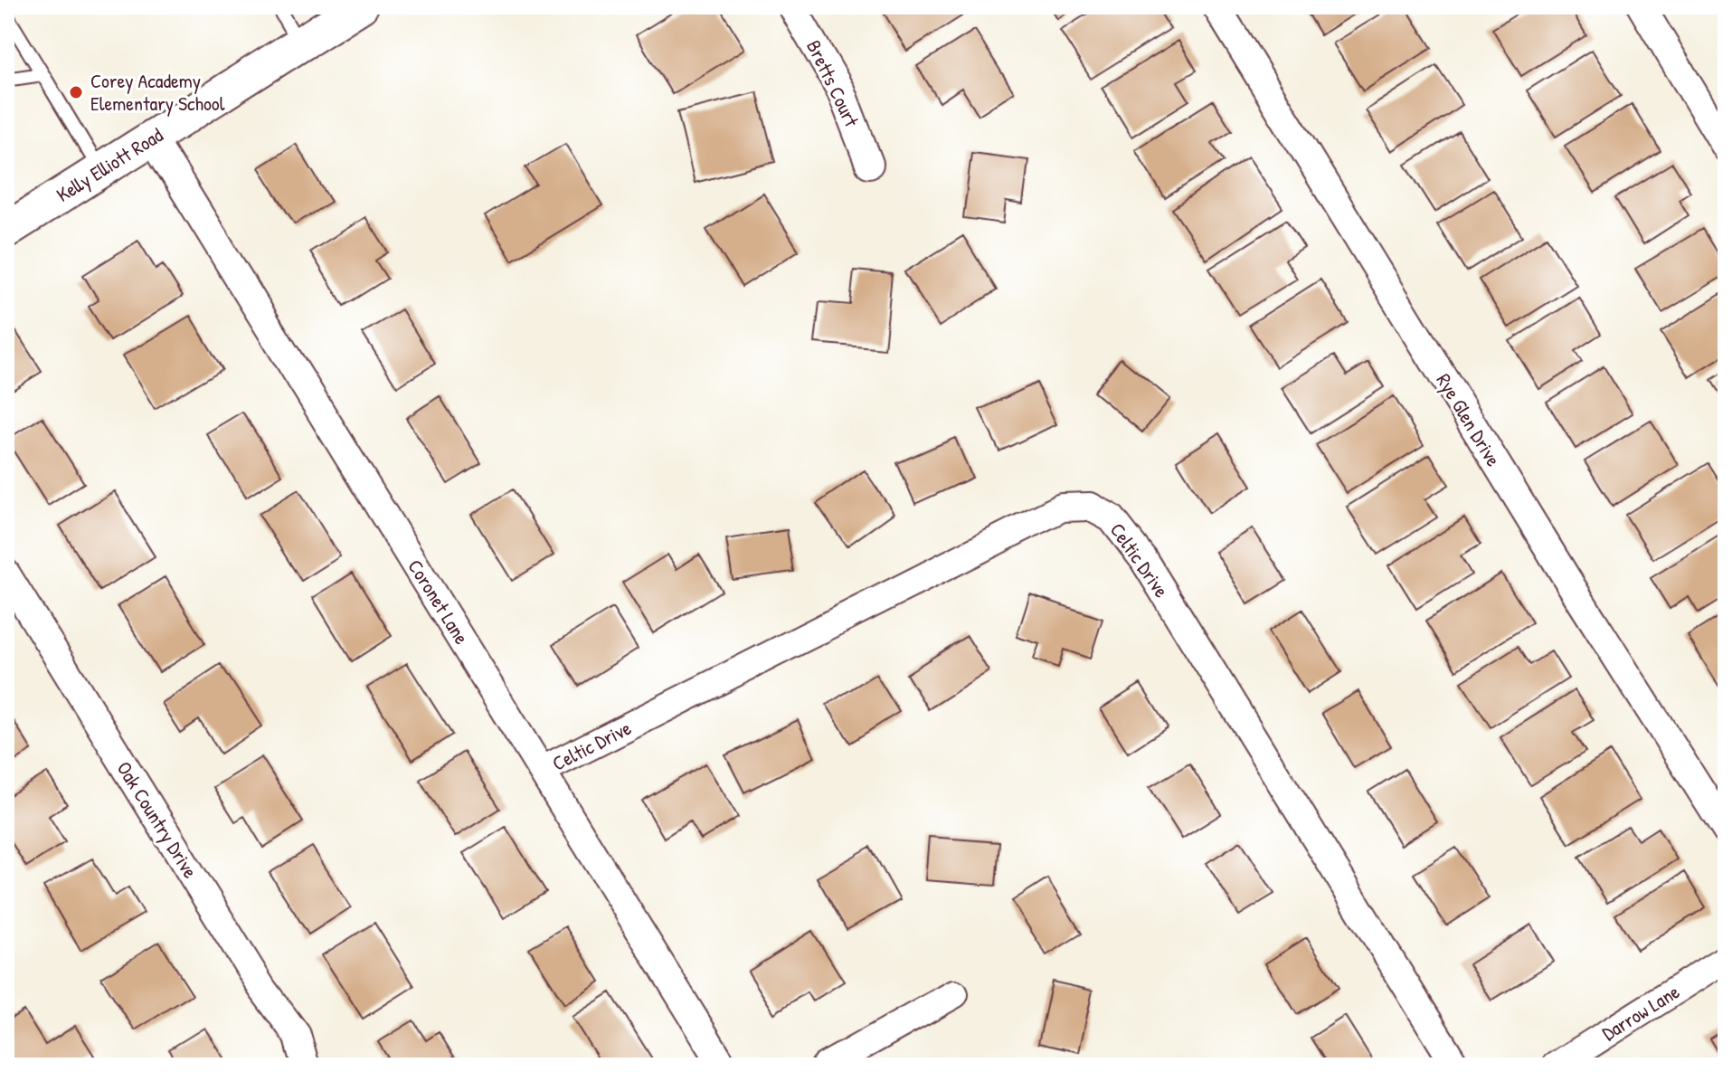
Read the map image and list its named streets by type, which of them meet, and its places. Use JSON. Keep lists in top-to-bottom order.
{
  "streets": {
    "street": [
      "Bretts Court",
      "Kelly Elliott Road",
      "Rye Glen Drive",
      "Celtic Drive",
      "Coronet Lane",
      "Oak Country Drive",
      "Darrow Lane"
    ]
  },
  "crossings": [
    ["Kelly Elliott Road", "Coronet Lane"],
    ["Celtic Drive", "Coronet Lane"]
  ],
  "places": ["Corey Academy Elementary School"]
}
